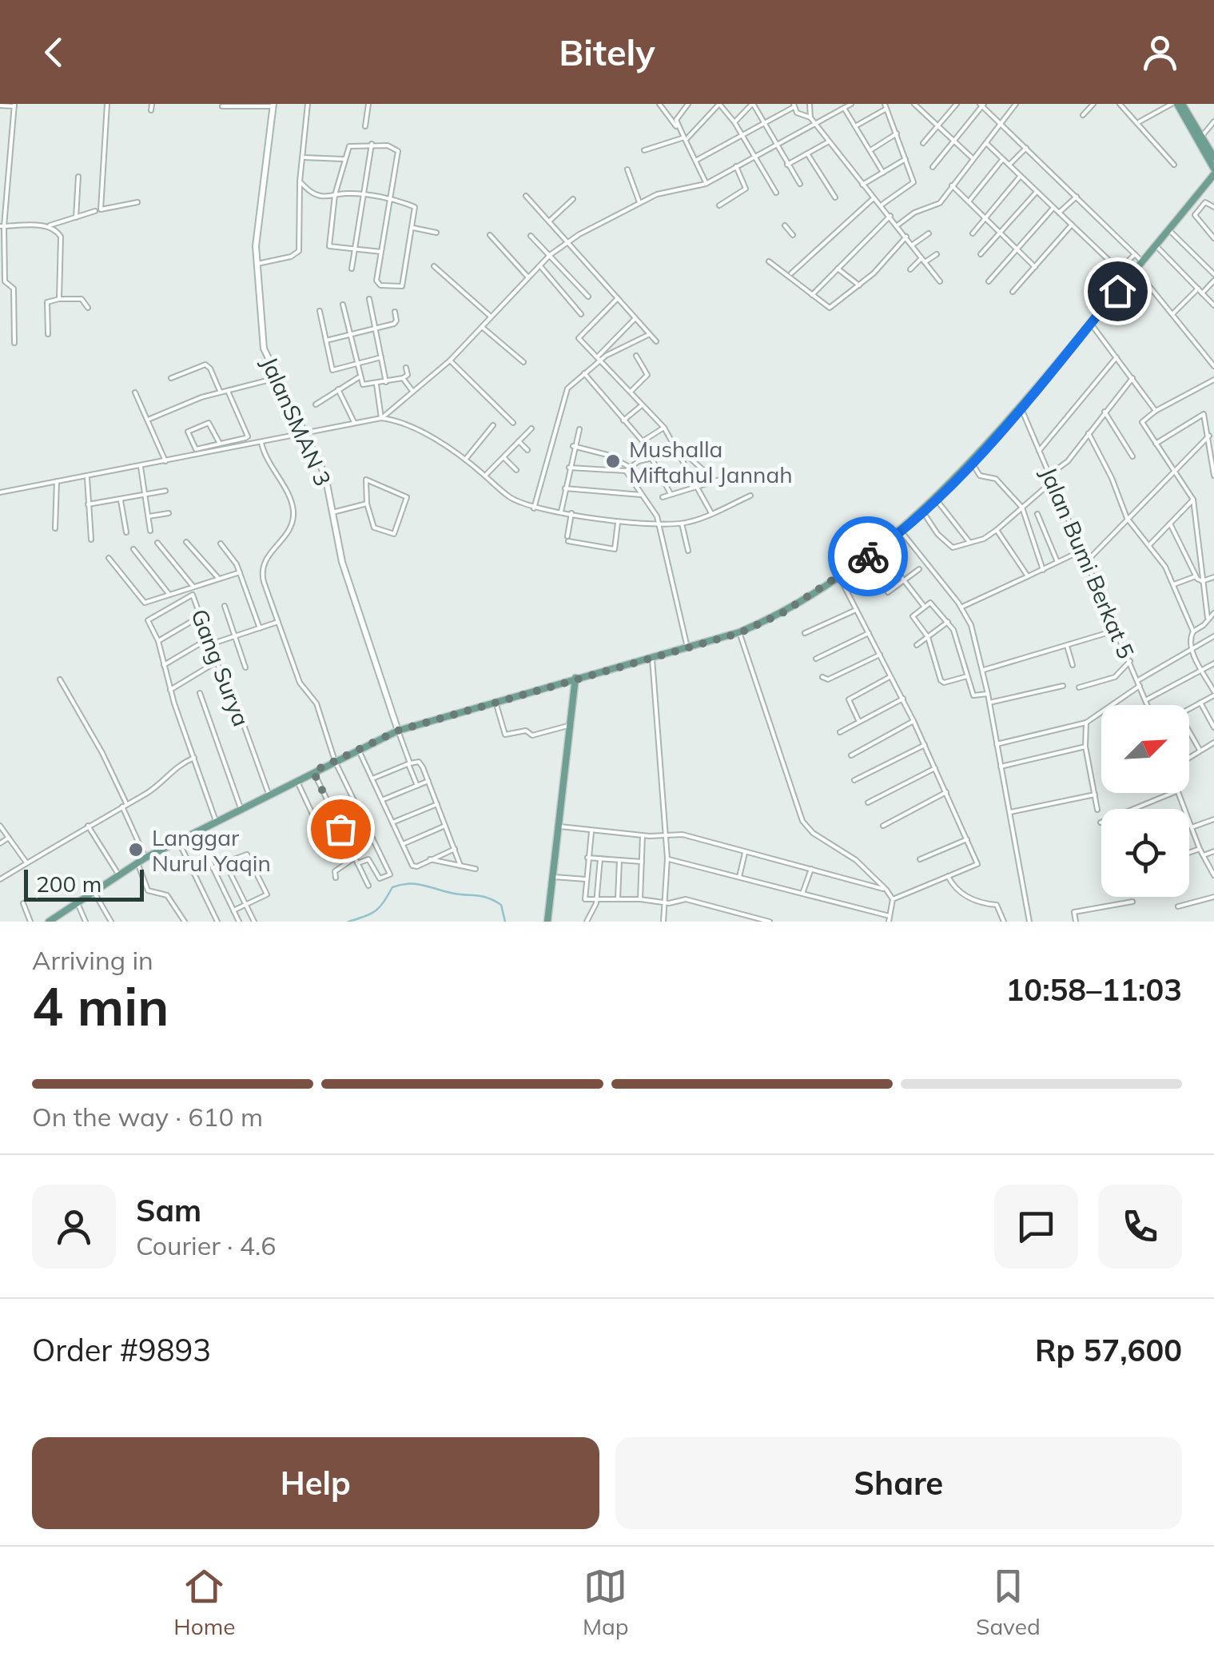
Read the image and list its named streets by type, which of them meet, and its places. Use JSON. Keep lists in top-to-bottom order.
{
  "streets": {
    "street": ["JalanSMAN 3", "Jalan Bumi Berkat 5", "Gang Surya"]
  },
  "places": ["Mushalla Miftahul Jannah", "Langgar Nurul Yaqin"],
  "scale_bar": "200 m",
  "north": "top right",
  "page": {
    "header": "Bitely",
    "scale": "200 m",
    "heading": ["4 min", "Arriving in", "10:58–11:03"],
    "panel": [
      "Sam",
      "Courier · 4.6",
      "Order #9893",
      "Rp 57,600"
    ],
    "bar": "On the way · 610 m",
    "buttons": ["Help", "Share"],
    "tabs": ["Home", "Map", "Saved"]
  }
}
